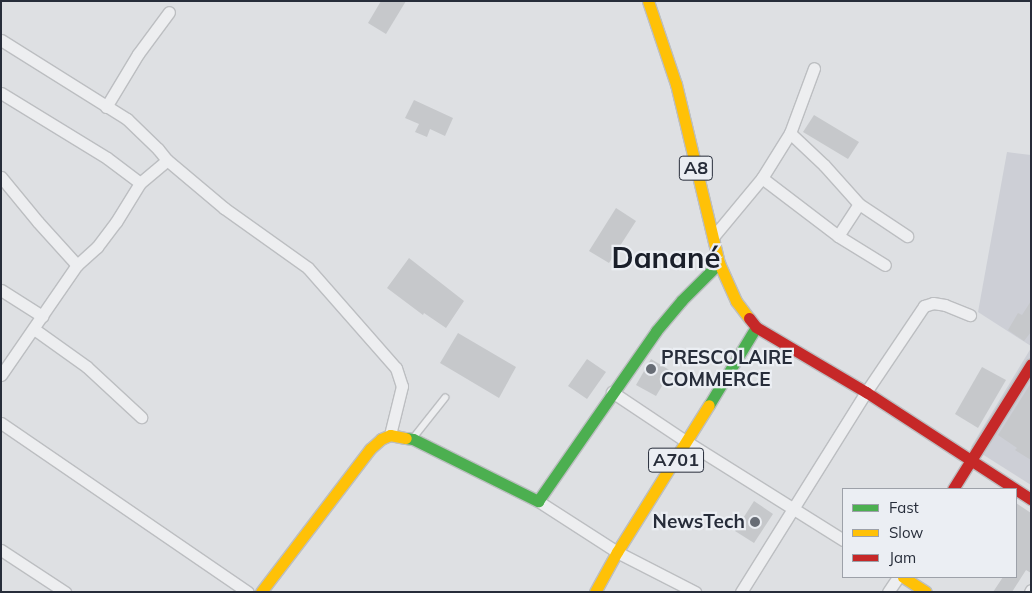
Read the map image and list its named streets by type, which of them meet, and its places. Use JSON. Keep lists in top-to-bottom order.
{
  "streets": {
    "main road": ["A8", "A701"]
  },
  "crossings": [
    ["A8", "A701"]
  ],
  "districts": ["Danané"],
  "places": ["PRESCOLAIRE COMMERCE", "NewsTech"],
  "legend": ["Fast", "Slow", "Jam"]
}
